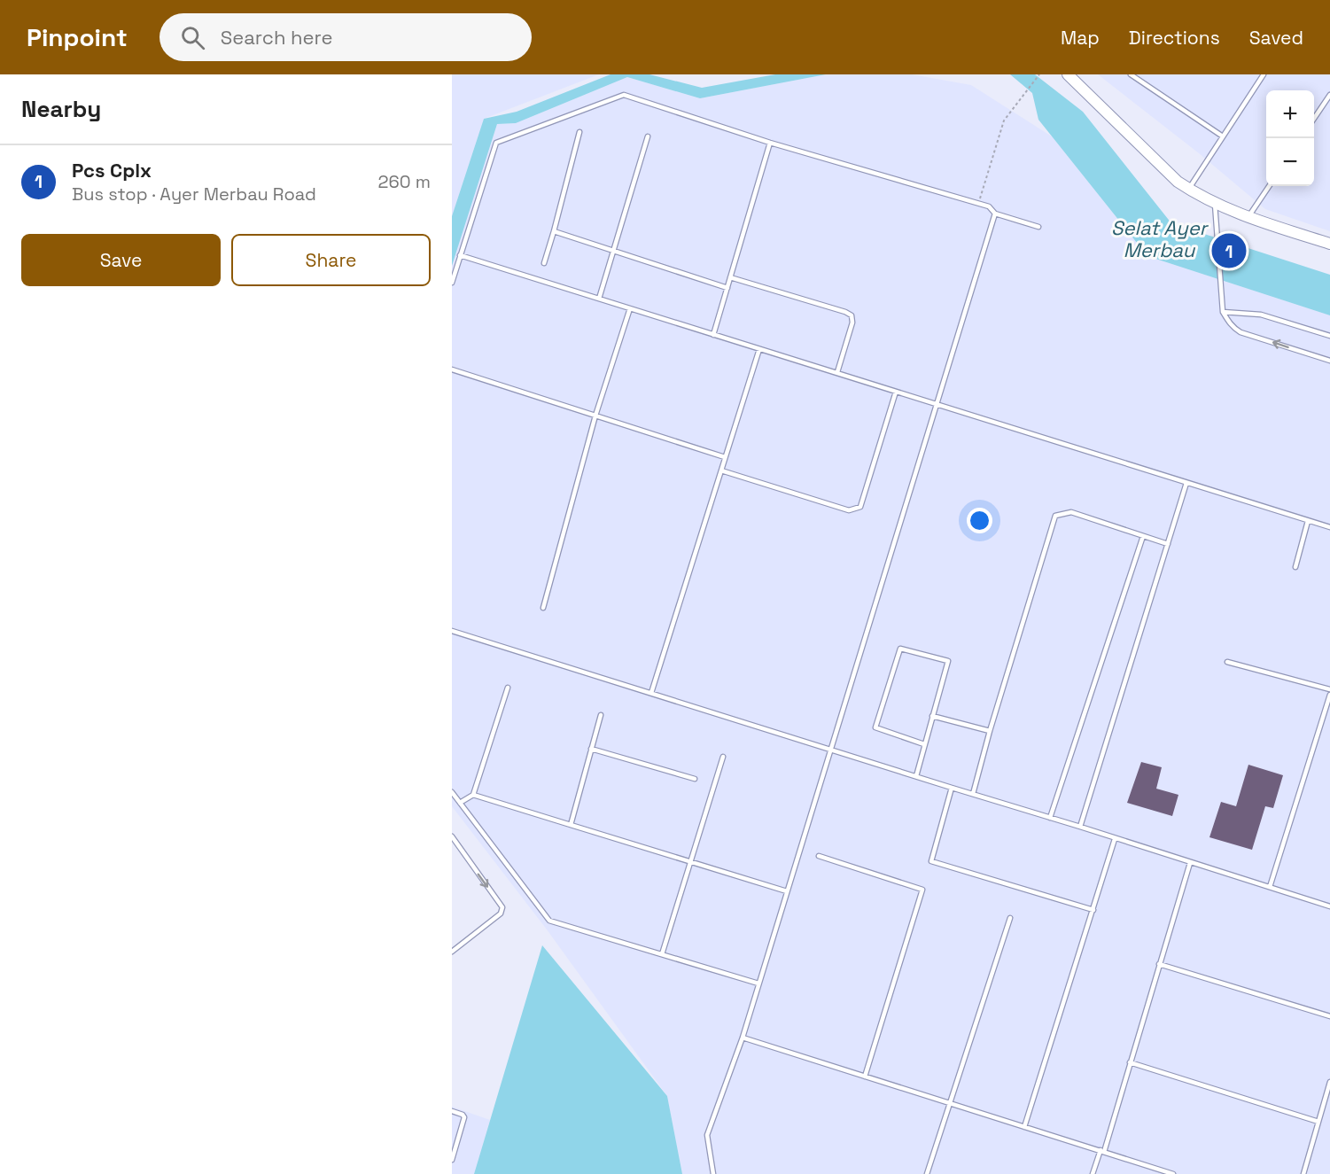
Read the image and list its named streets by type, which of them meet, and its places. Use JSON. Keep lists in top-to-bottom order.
{
  "water": ["Selat Ayer Merbau"],
  "page": {
    "header": "Pinpoint",
    "search": "Search here",
    "nav": ["Map", "Directions", "Saved"],
    "heading": "Nearby",
    "map_buttons": ["+", "−"],
    "list": [
      {
        "mark": "1",
        "name": "Pcs Cplx",
        "note": "Bus stop · Ayer Merbau Road",
        "value": "260 m"
      }
    ],
    "buttons": ["Save", "Share"],
    "pins": "1"
  }
}
